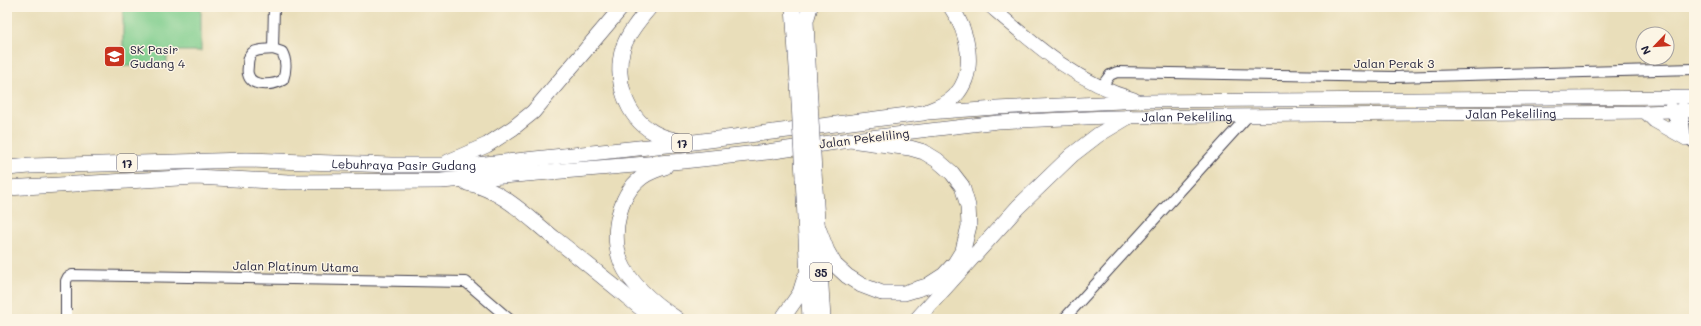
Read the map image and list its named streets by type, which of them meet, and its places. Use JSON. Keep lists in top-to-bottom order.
{
  "streets": {
    "highway": [
      "Jalan Pekeliling",
      "17",
      "Lebuhraya Pasir Gudang",
      "35"
    ],
    "street": ["Jalan Perak 3", "Jalan Platinum Utama"]
  },
  "crossings": [
    ["Jalan Pekeliling", "Lebuhraya Pasir Gudang"]
  ],
  "places": {
    "school or university": ["SK Pasir Gudang 4"]
  },
  "north": "bottom left"
}
